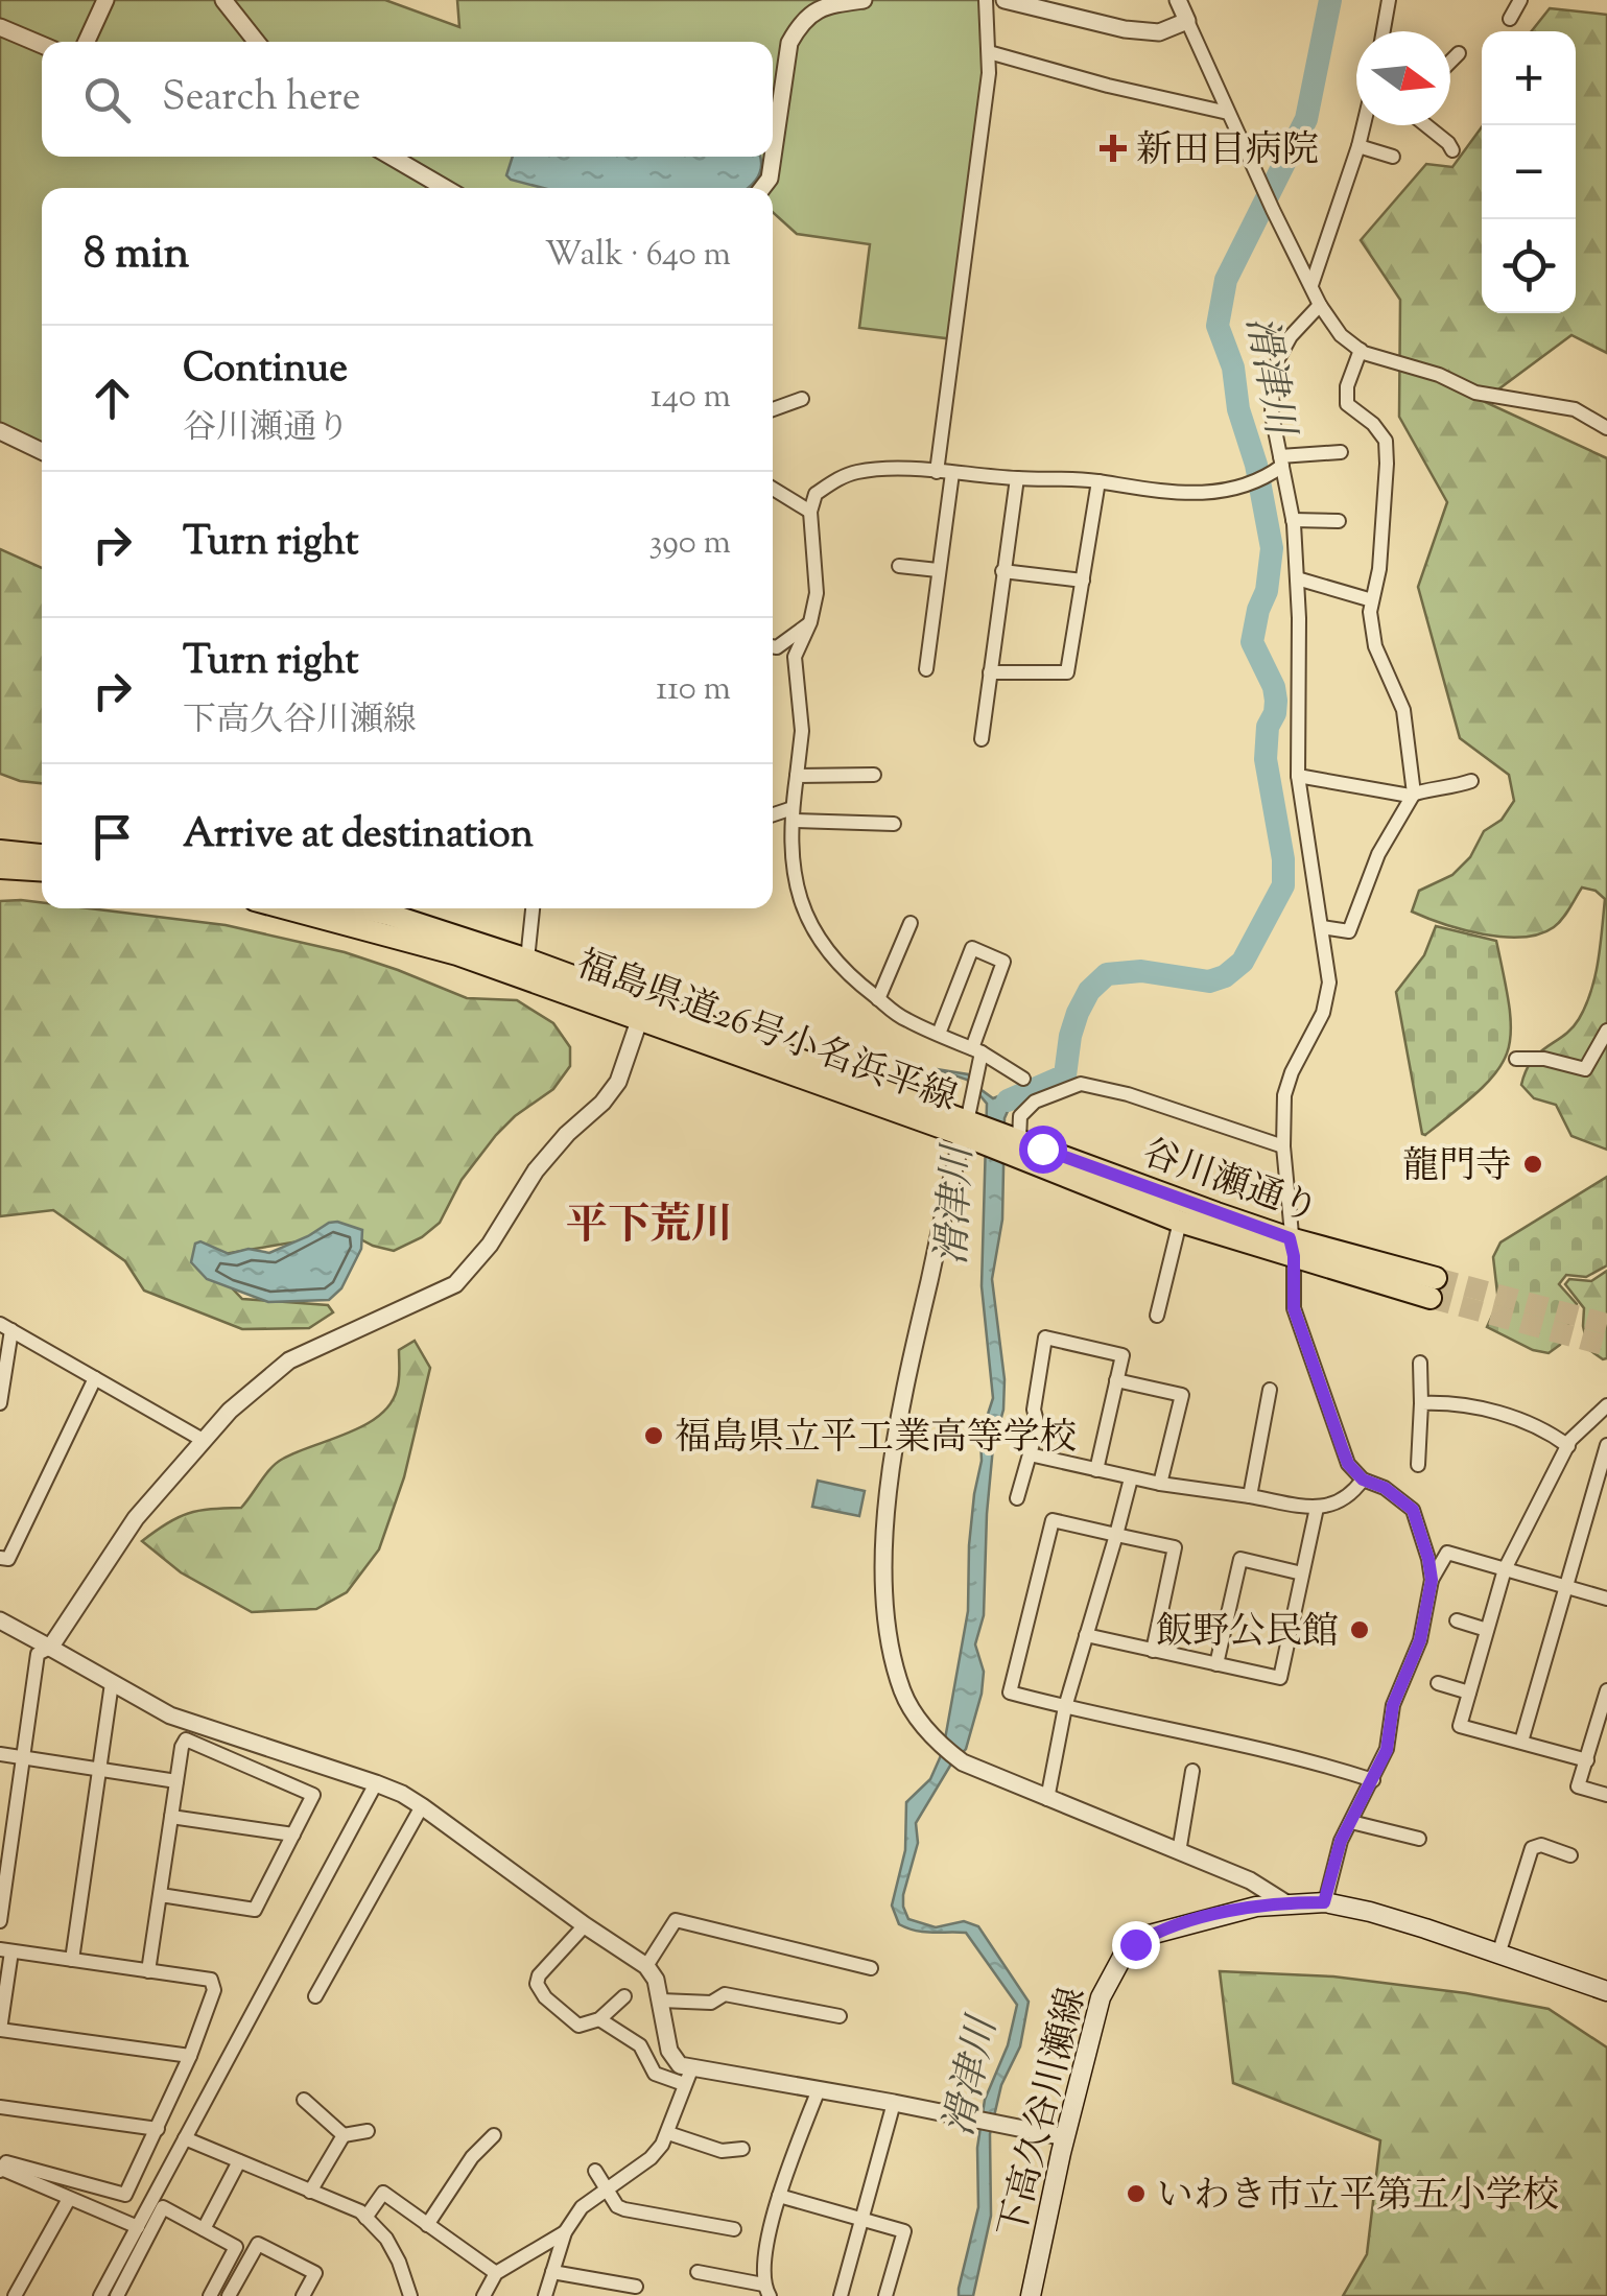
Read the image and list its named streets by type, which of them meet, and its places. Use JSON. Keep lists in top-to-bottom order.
{
  "streets": {
    "main road": ["福島県道26号小名浜平線", "谷川瀬通り", "下高久谷川瀬線"]
  },
  "crossings": [
    ["福島県道26号小名浜平線", "谷川瀬通り"]
  ],
  "districts": ["平下荒川"],
  "water": ["滑津川"],
  "places": {
    "health": ["新田目病院"],
    "other": [
      "龍門寺",
      "福島県立平工業高等学校",
      "飯野公民館",
      "いわき市立平第五小学校"
    ]
  },
  "north": "right",
  "page": {
    "map_buttons": ["+", "−"],
    "search": "Search here",
    "heading": ["8 min", "Walk · 640 m"],
    "list": [
      ["Continue", "谷川瀬通り", "140 m"],
      ["Turn right", "390 m"],
      ["Turn right", "下高久谷川瀬線", "110 m"],
      "Arrive at destination"
    ]
  }
}
